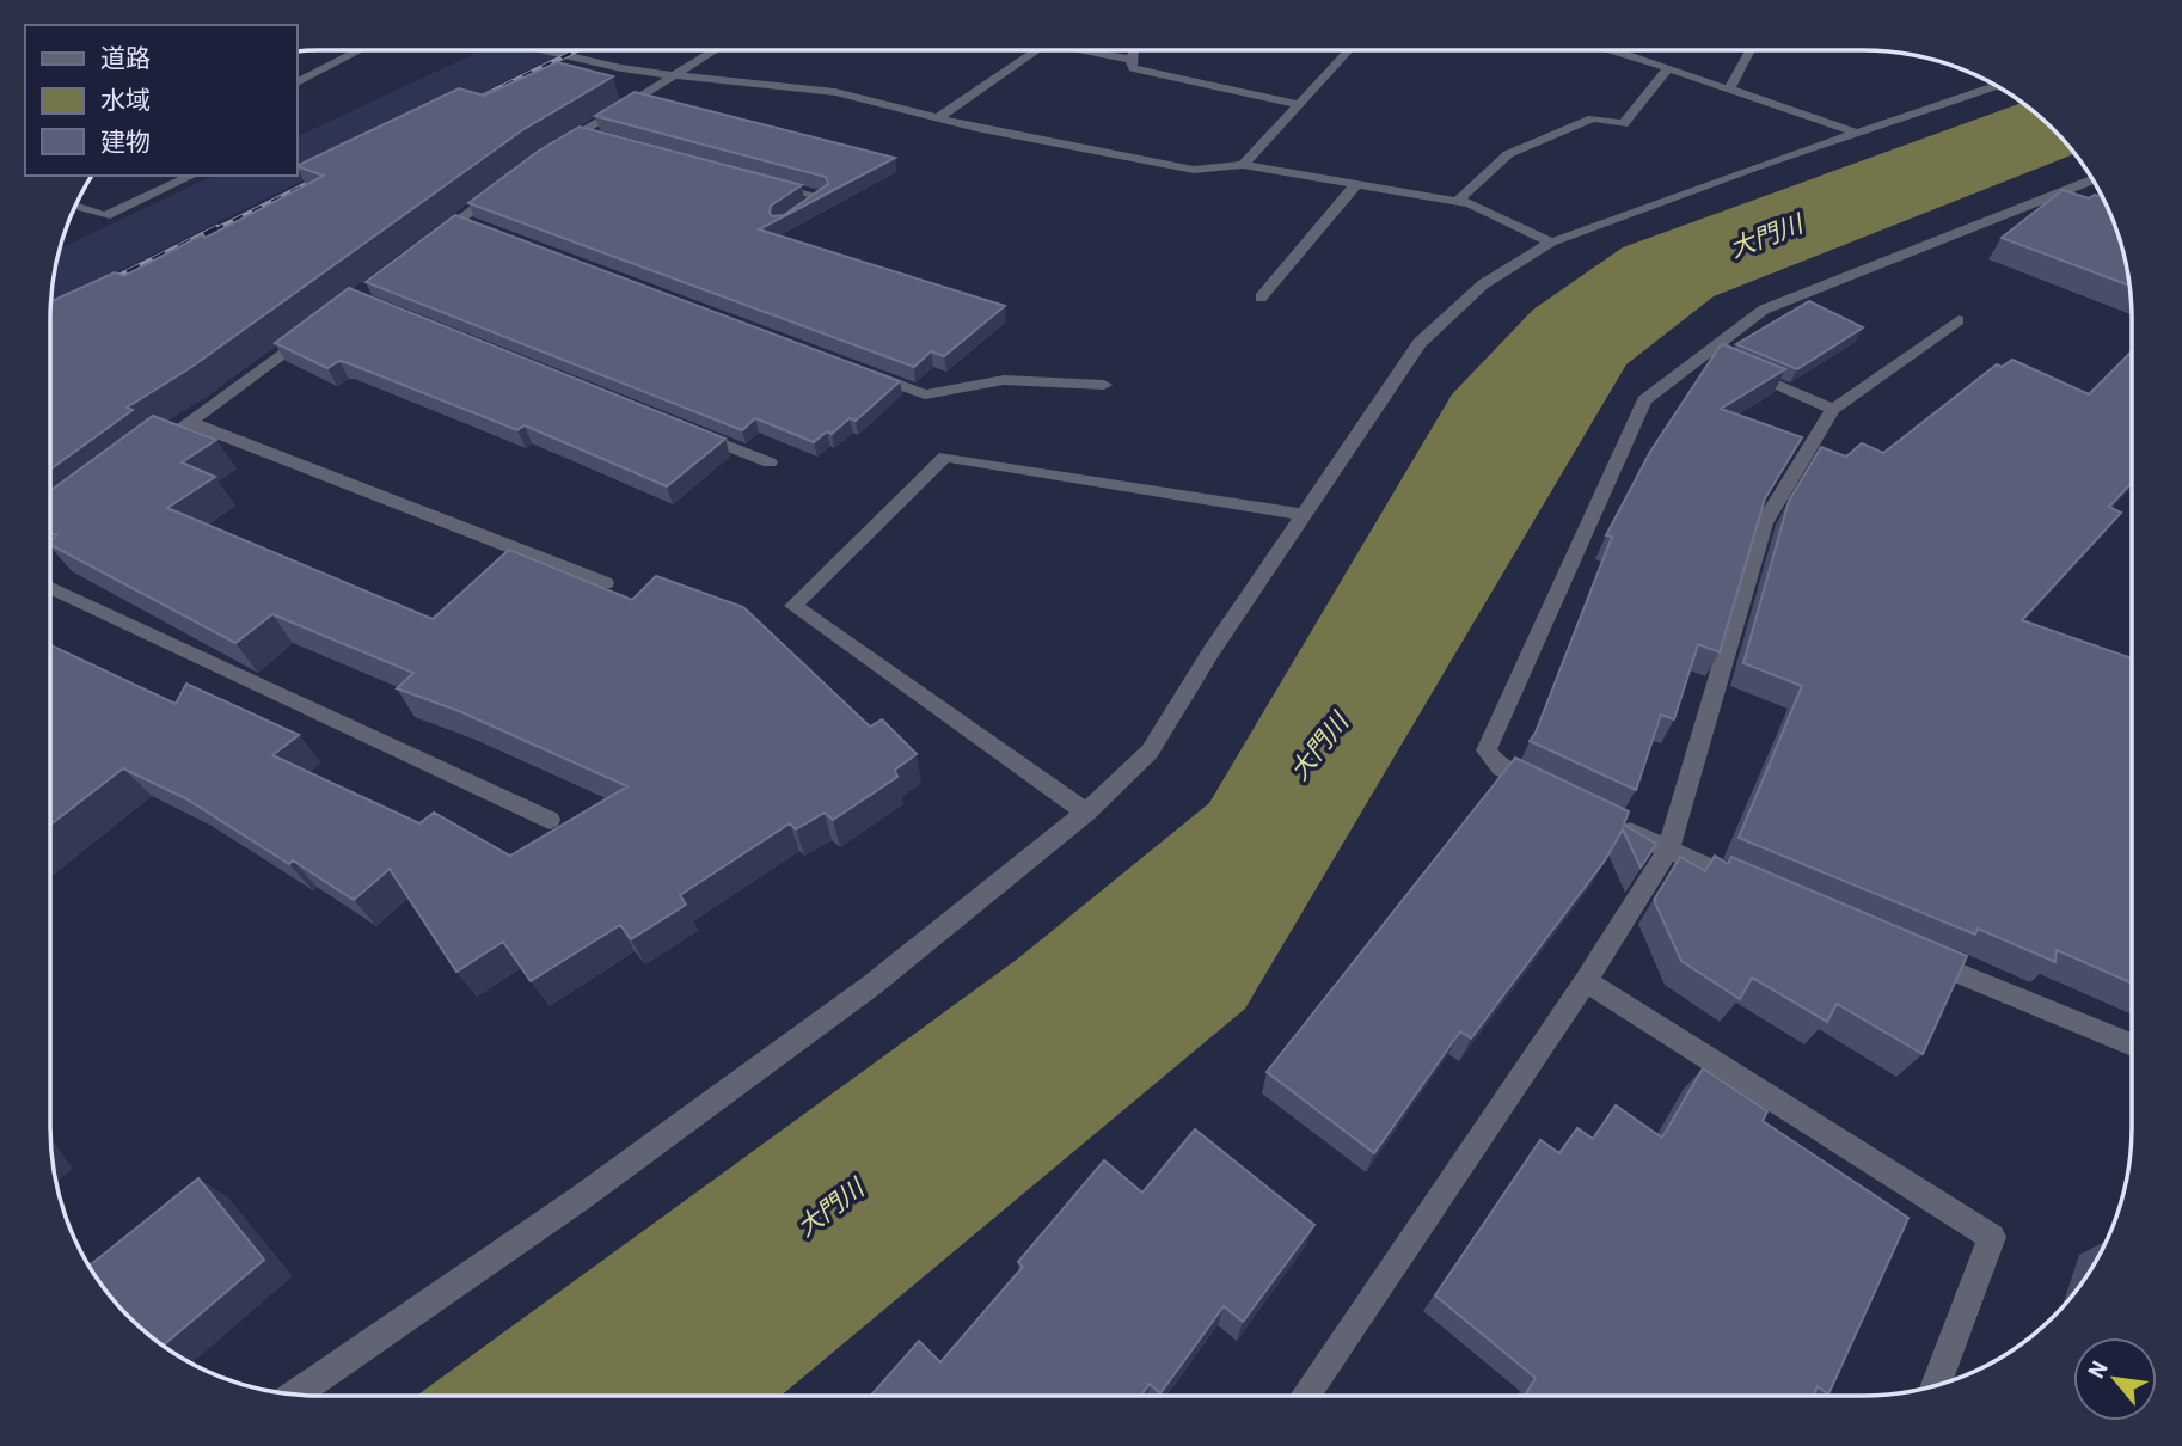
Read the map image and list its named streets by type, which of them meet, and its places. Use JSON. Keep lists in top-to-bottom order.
{
  "water": ["大門川"],
  "legend": ["道路", "水域", "建物"],
  "north": "top left"
}
